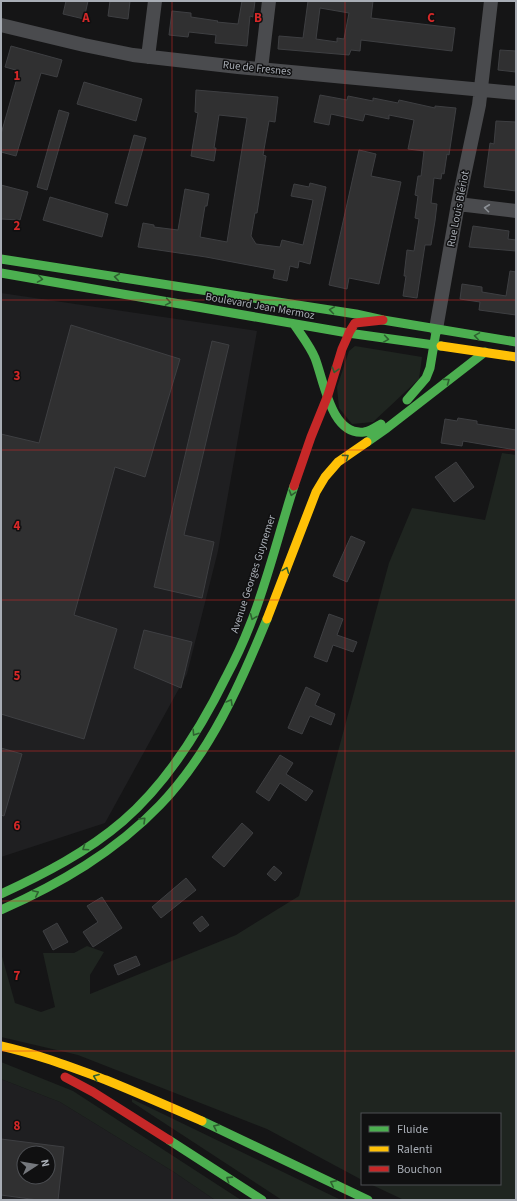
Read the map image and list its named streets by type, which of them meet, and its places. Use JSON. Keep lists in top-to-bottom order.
{
  "streets": {
    "main road": ["Boulevard Jean Mermoz", "Avenue Georges Guynemer"],
    "street": ["Rue de Fresnes", "Rue Louis Blériot"]
  },
  "crossings": [
    ["Rue de Fresnes", "Rue Louis Blériot"],
    ["Rue Louis Blériot", "Boulevard Jean Mermoz"],
    ["Boulevard Jean Mermoz", "Avenue Georges Guynemer"]
  ],
  "legend": ["Fluide", "Ralenti", "Bouchon"],
  "north": "right",
  "grid": {
    "columns": ["A", "B", "C"],
    "rows": [
      "1",
      "2",
      "3",
      "4",
      "5",
      "6",
      "7",
      "8"
    ]
  }
}
